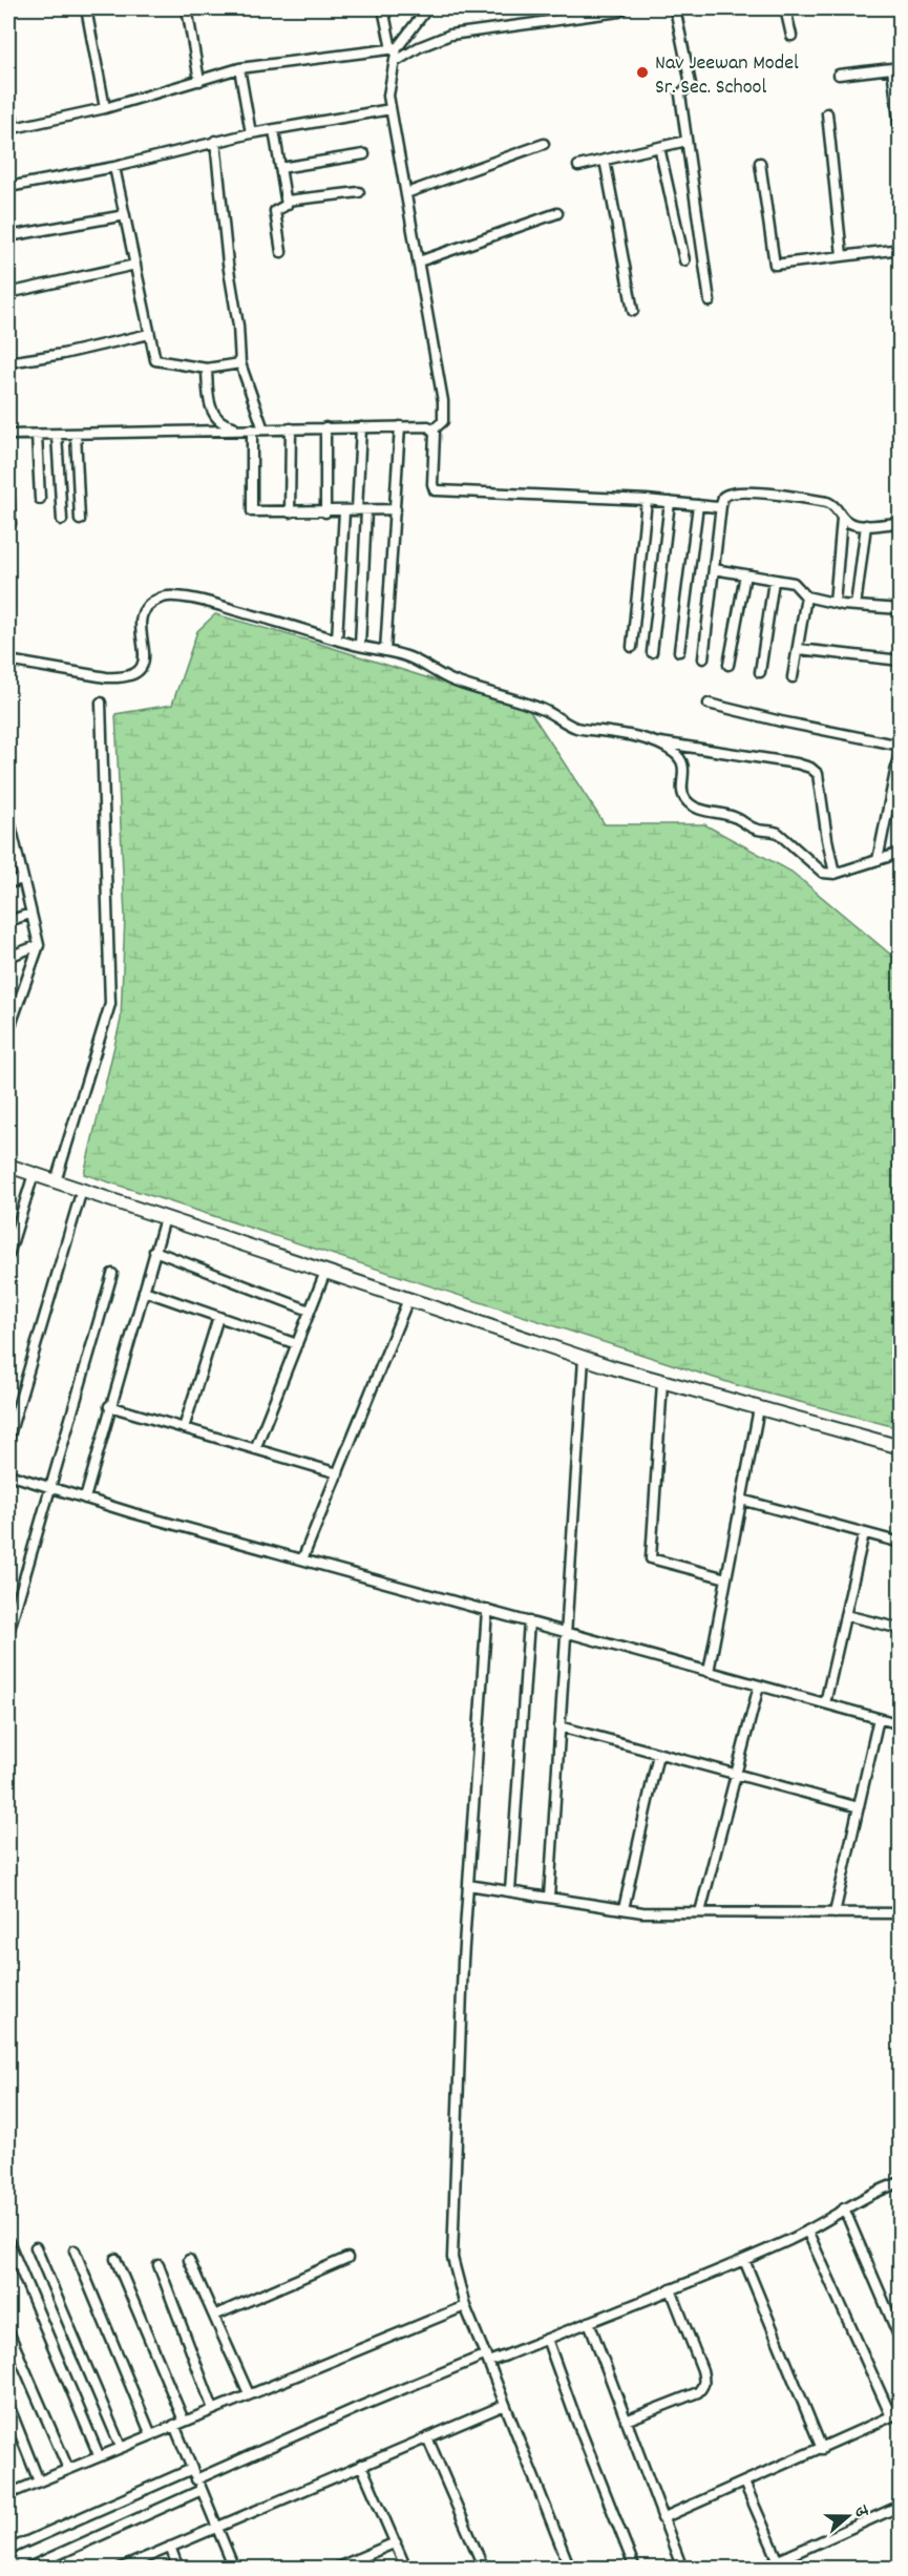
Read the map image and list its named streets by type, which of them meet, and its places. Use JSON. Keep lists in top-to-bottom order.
{
  "places": ["Nav Jeewan Model Sr. Sec. School"],
  "north": "right"
}
